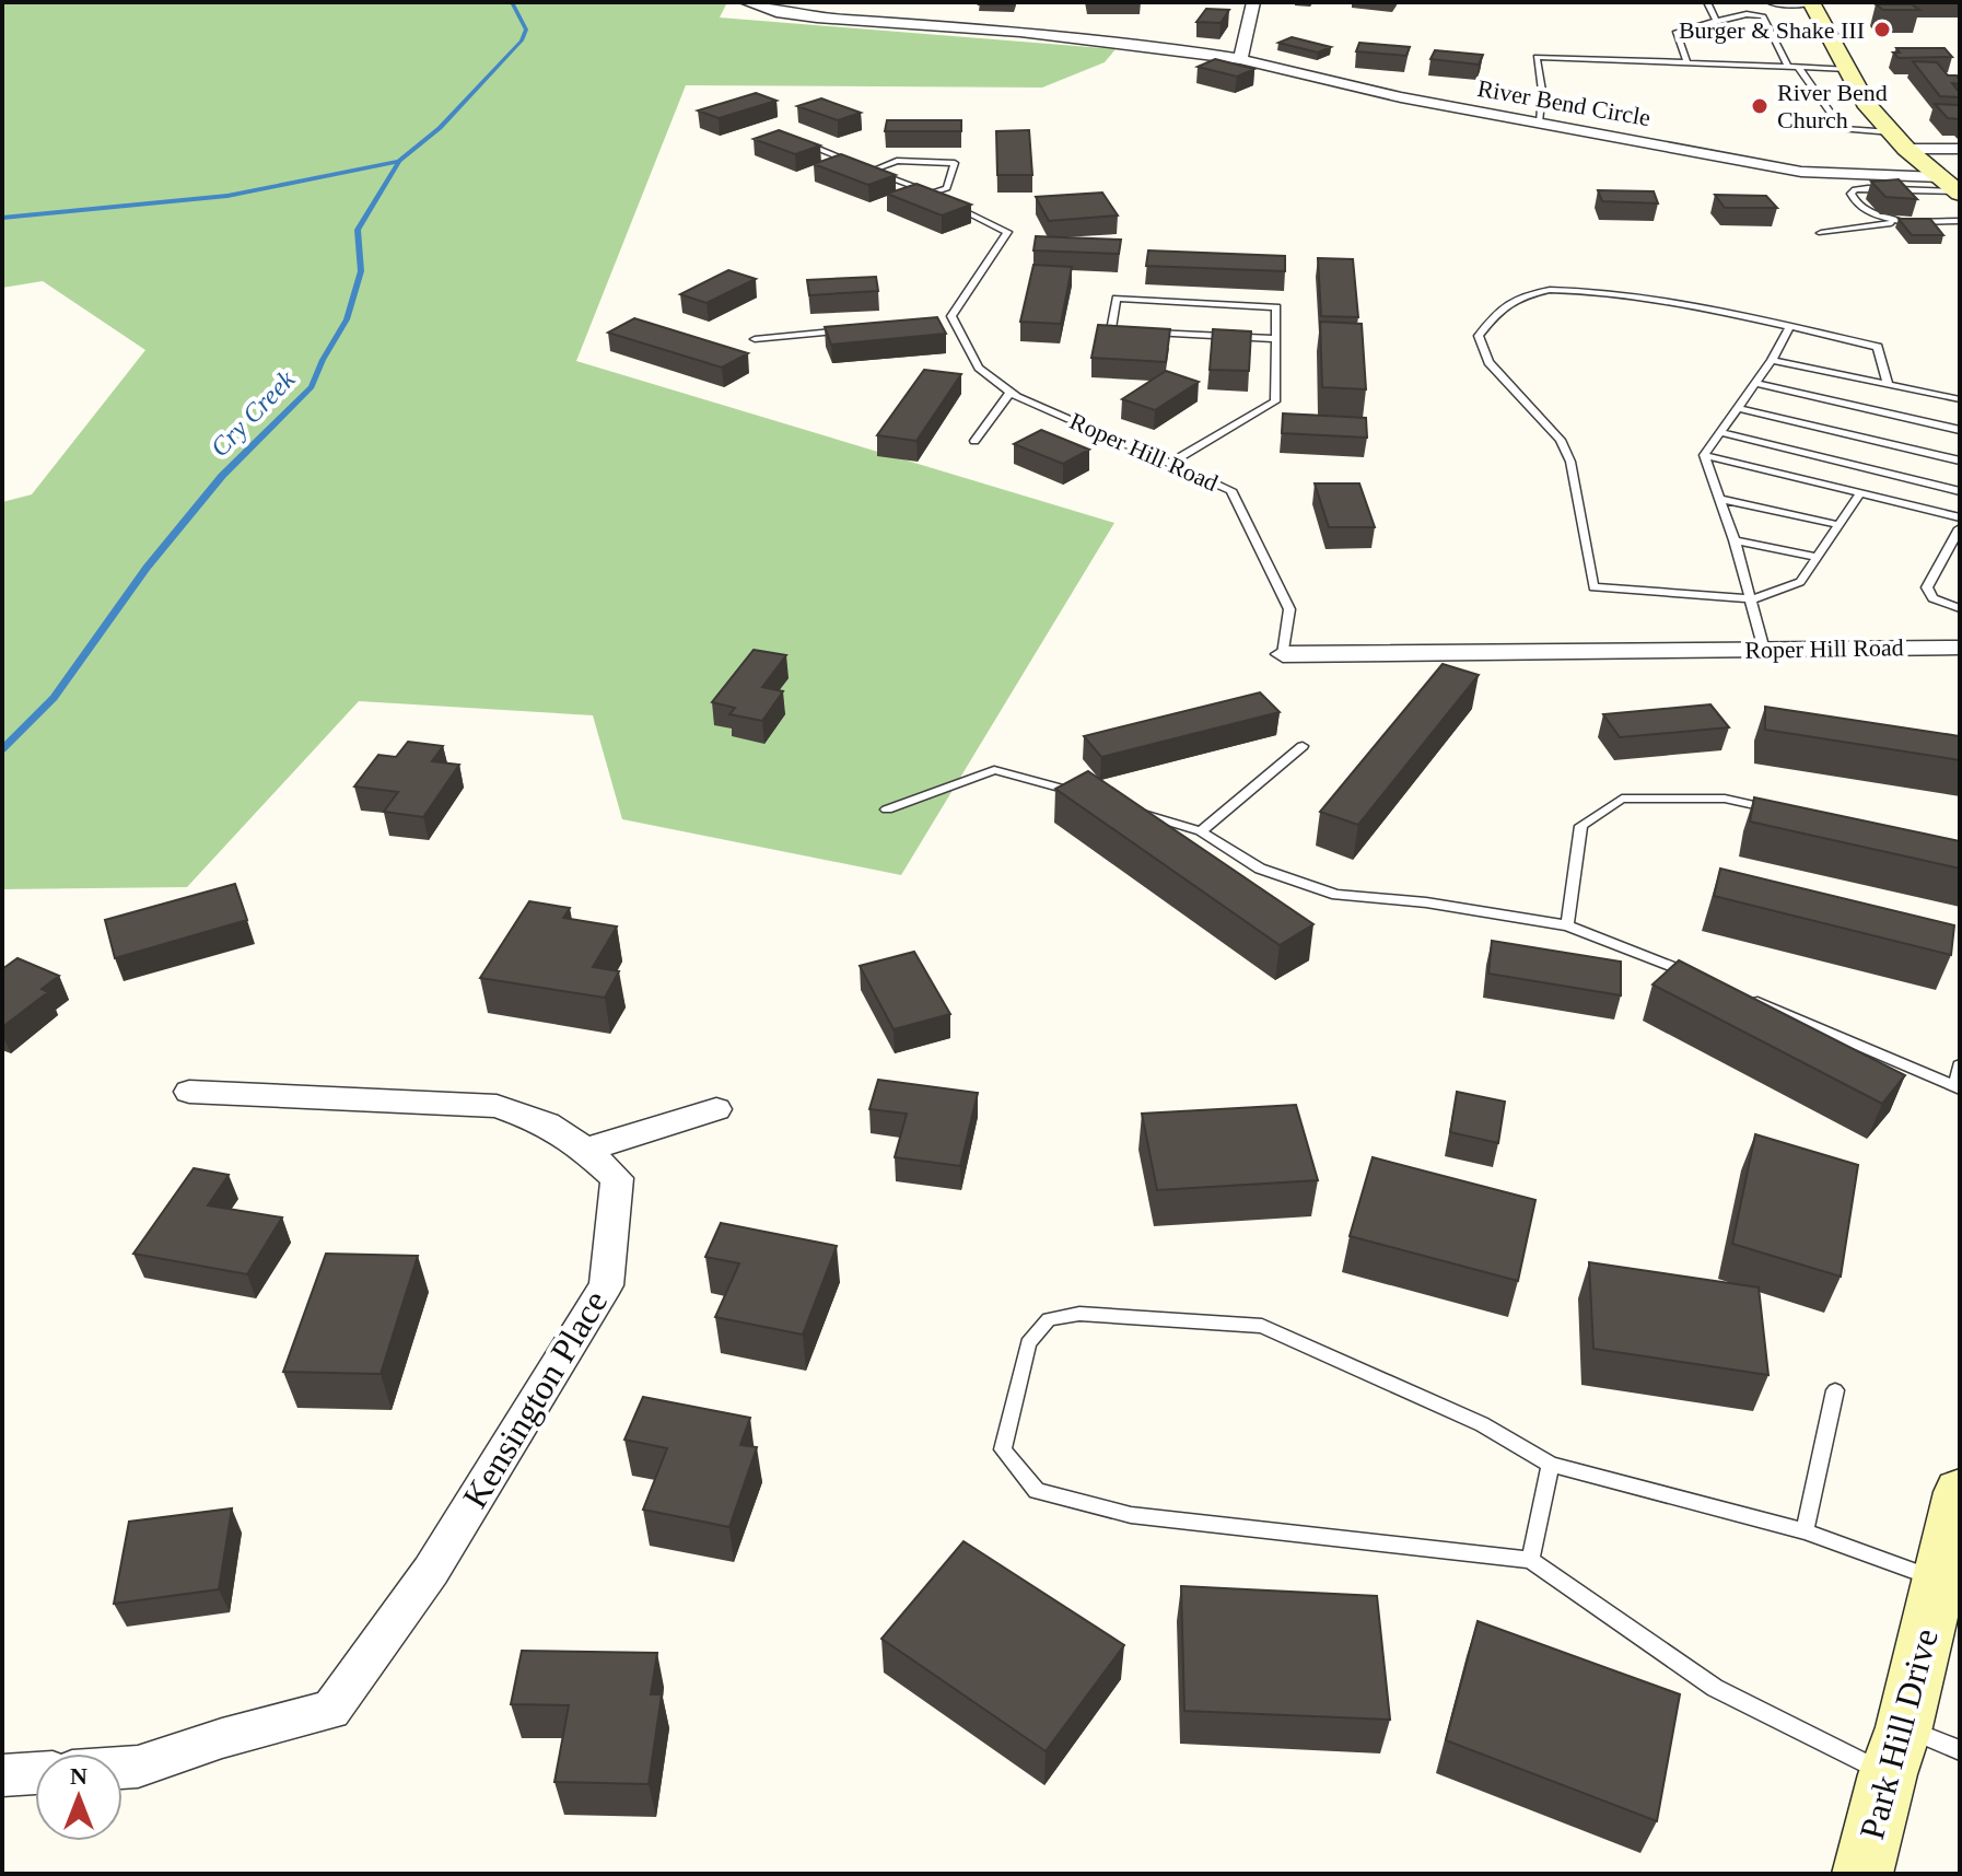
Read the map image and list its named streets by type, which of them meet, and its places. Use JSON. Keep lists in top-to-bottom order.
{
  "streets": {
    "main road": ["Park Hill Drive"],
    "street": ["River Bend Circle", "Roper Hill Road", "Kensington Place"]
  },
  "water": ["Cry Creek"],
  "places": ["Burger & Shake III", "River Bend Church"],
  "north": "top"
}
